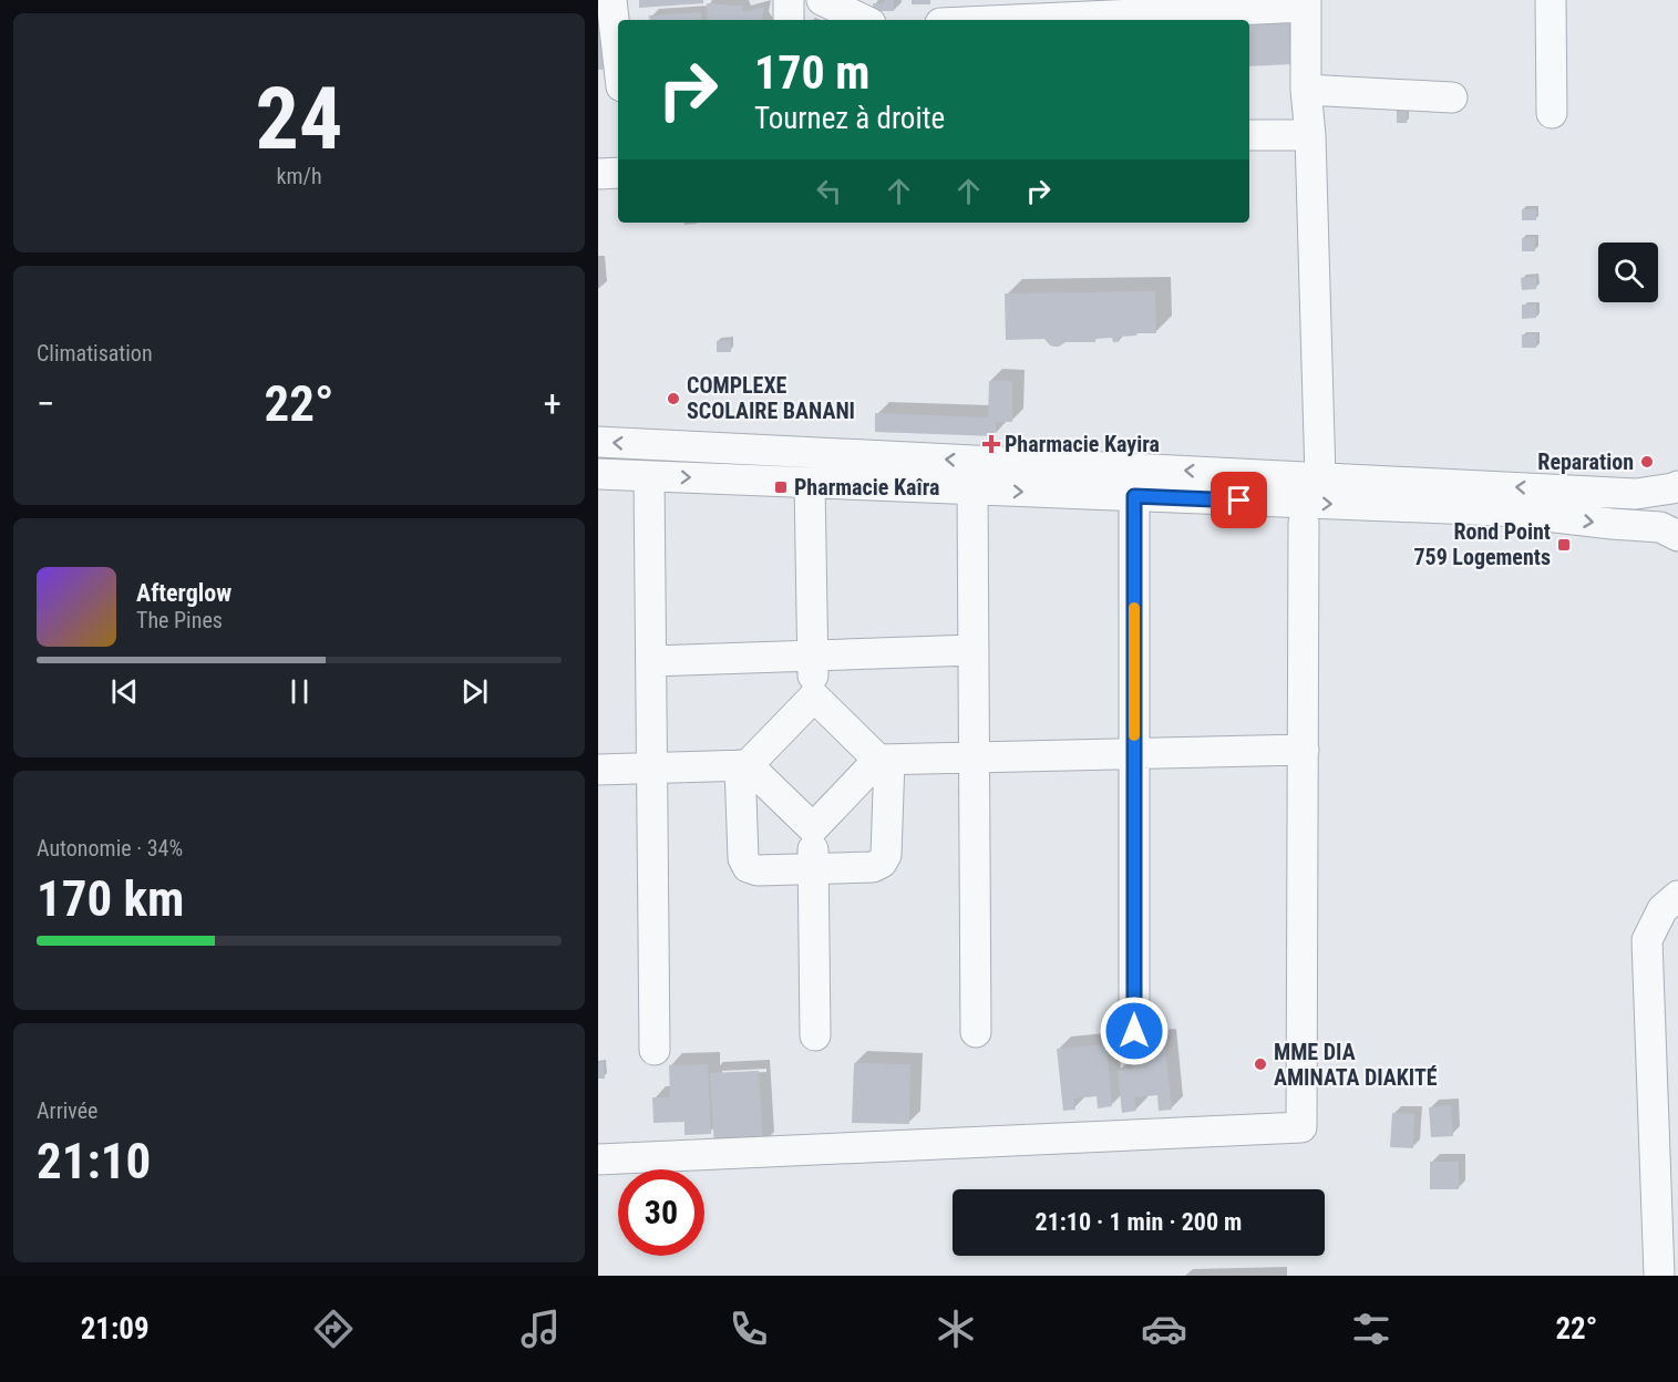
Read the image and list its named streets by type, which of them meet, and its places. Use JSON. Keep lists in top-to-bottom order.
{
  "places": {
    "other": ["COMPLEXE SCOLAIRE BANANI", "Reparation", "MME DIA AMINATA DIAKITÉ"],
    "health": ["Pharmacie Kayira"],
    "transit": ["Pharmacie Kaîra", "Rond Point 759 Logements"]
  },
  "page": {
    "tile": [
      ["24", "km/h"],
      "Climatisation",
      ["Autonomie · 34%", "170 km"],
      ["Arrivée", "21:10"]
    ],
    "turn": ["170 m", "Tournez à droite"],
    "heat": ["−", "22°", "+"],
    "song": ["Afterglow", "The Pines"],
    "limit": "30",
    "trip": "21:10 · 1 min · 200 m",
    "tabs": ["21:09", "22°"]
  }
}
